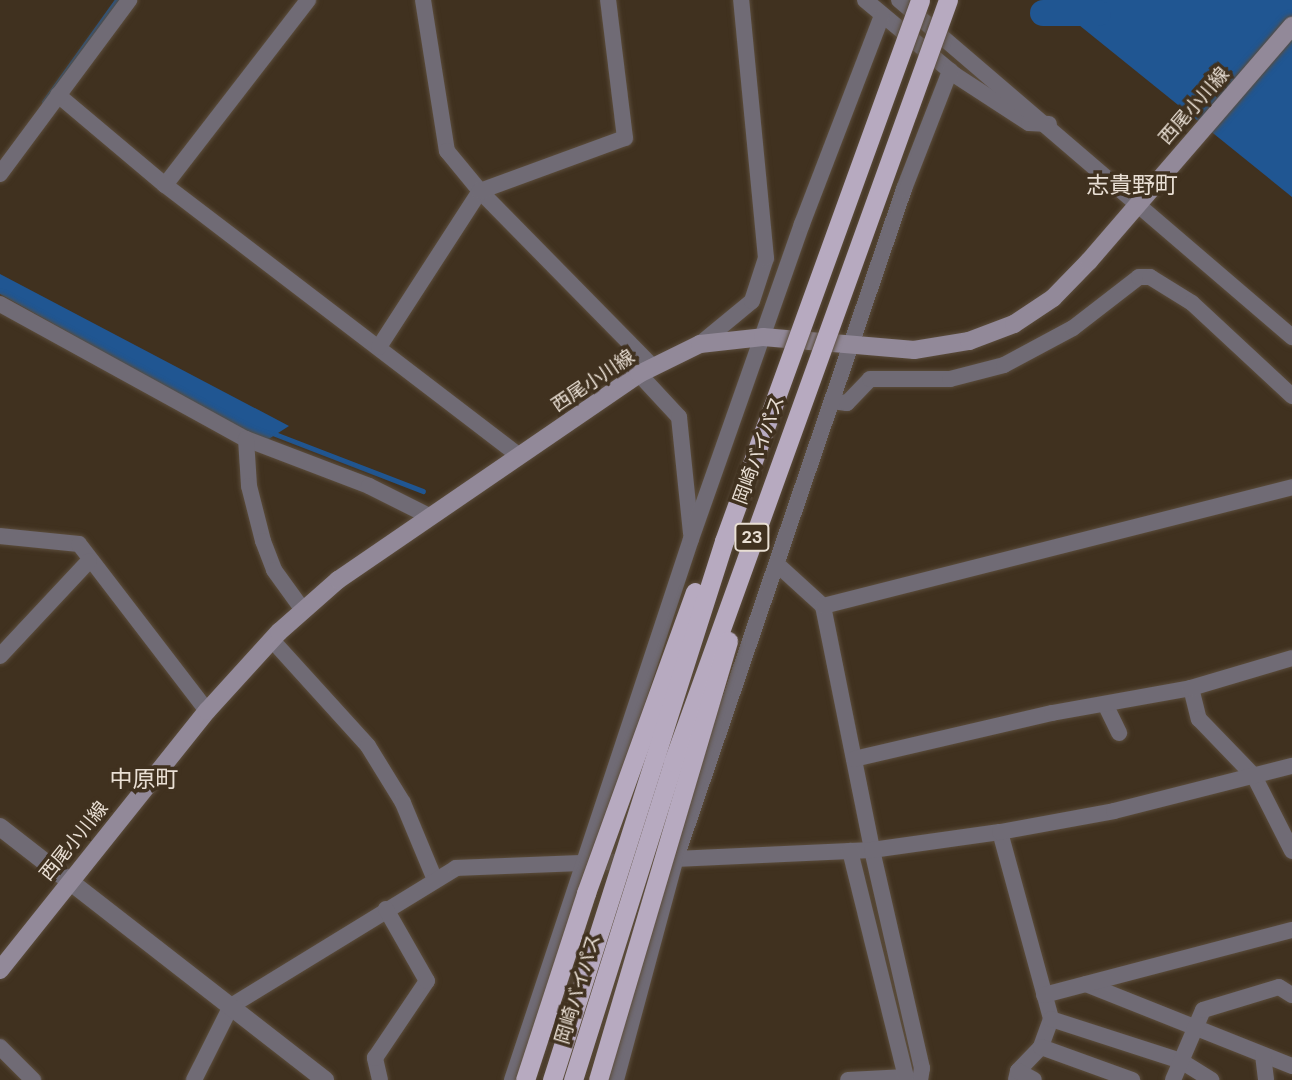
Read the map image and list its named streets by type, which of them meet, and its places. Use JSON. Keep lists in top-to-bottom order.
{
  "streets": {
    "highway": ["岡崎バイパス", "23"],
    "main road": ["西尾小川線"]
  },
  "crossings": [
    ["岡崎バイパス", "23"]
  ],
  "districts": ["志貴野町", "中原町"]
}
